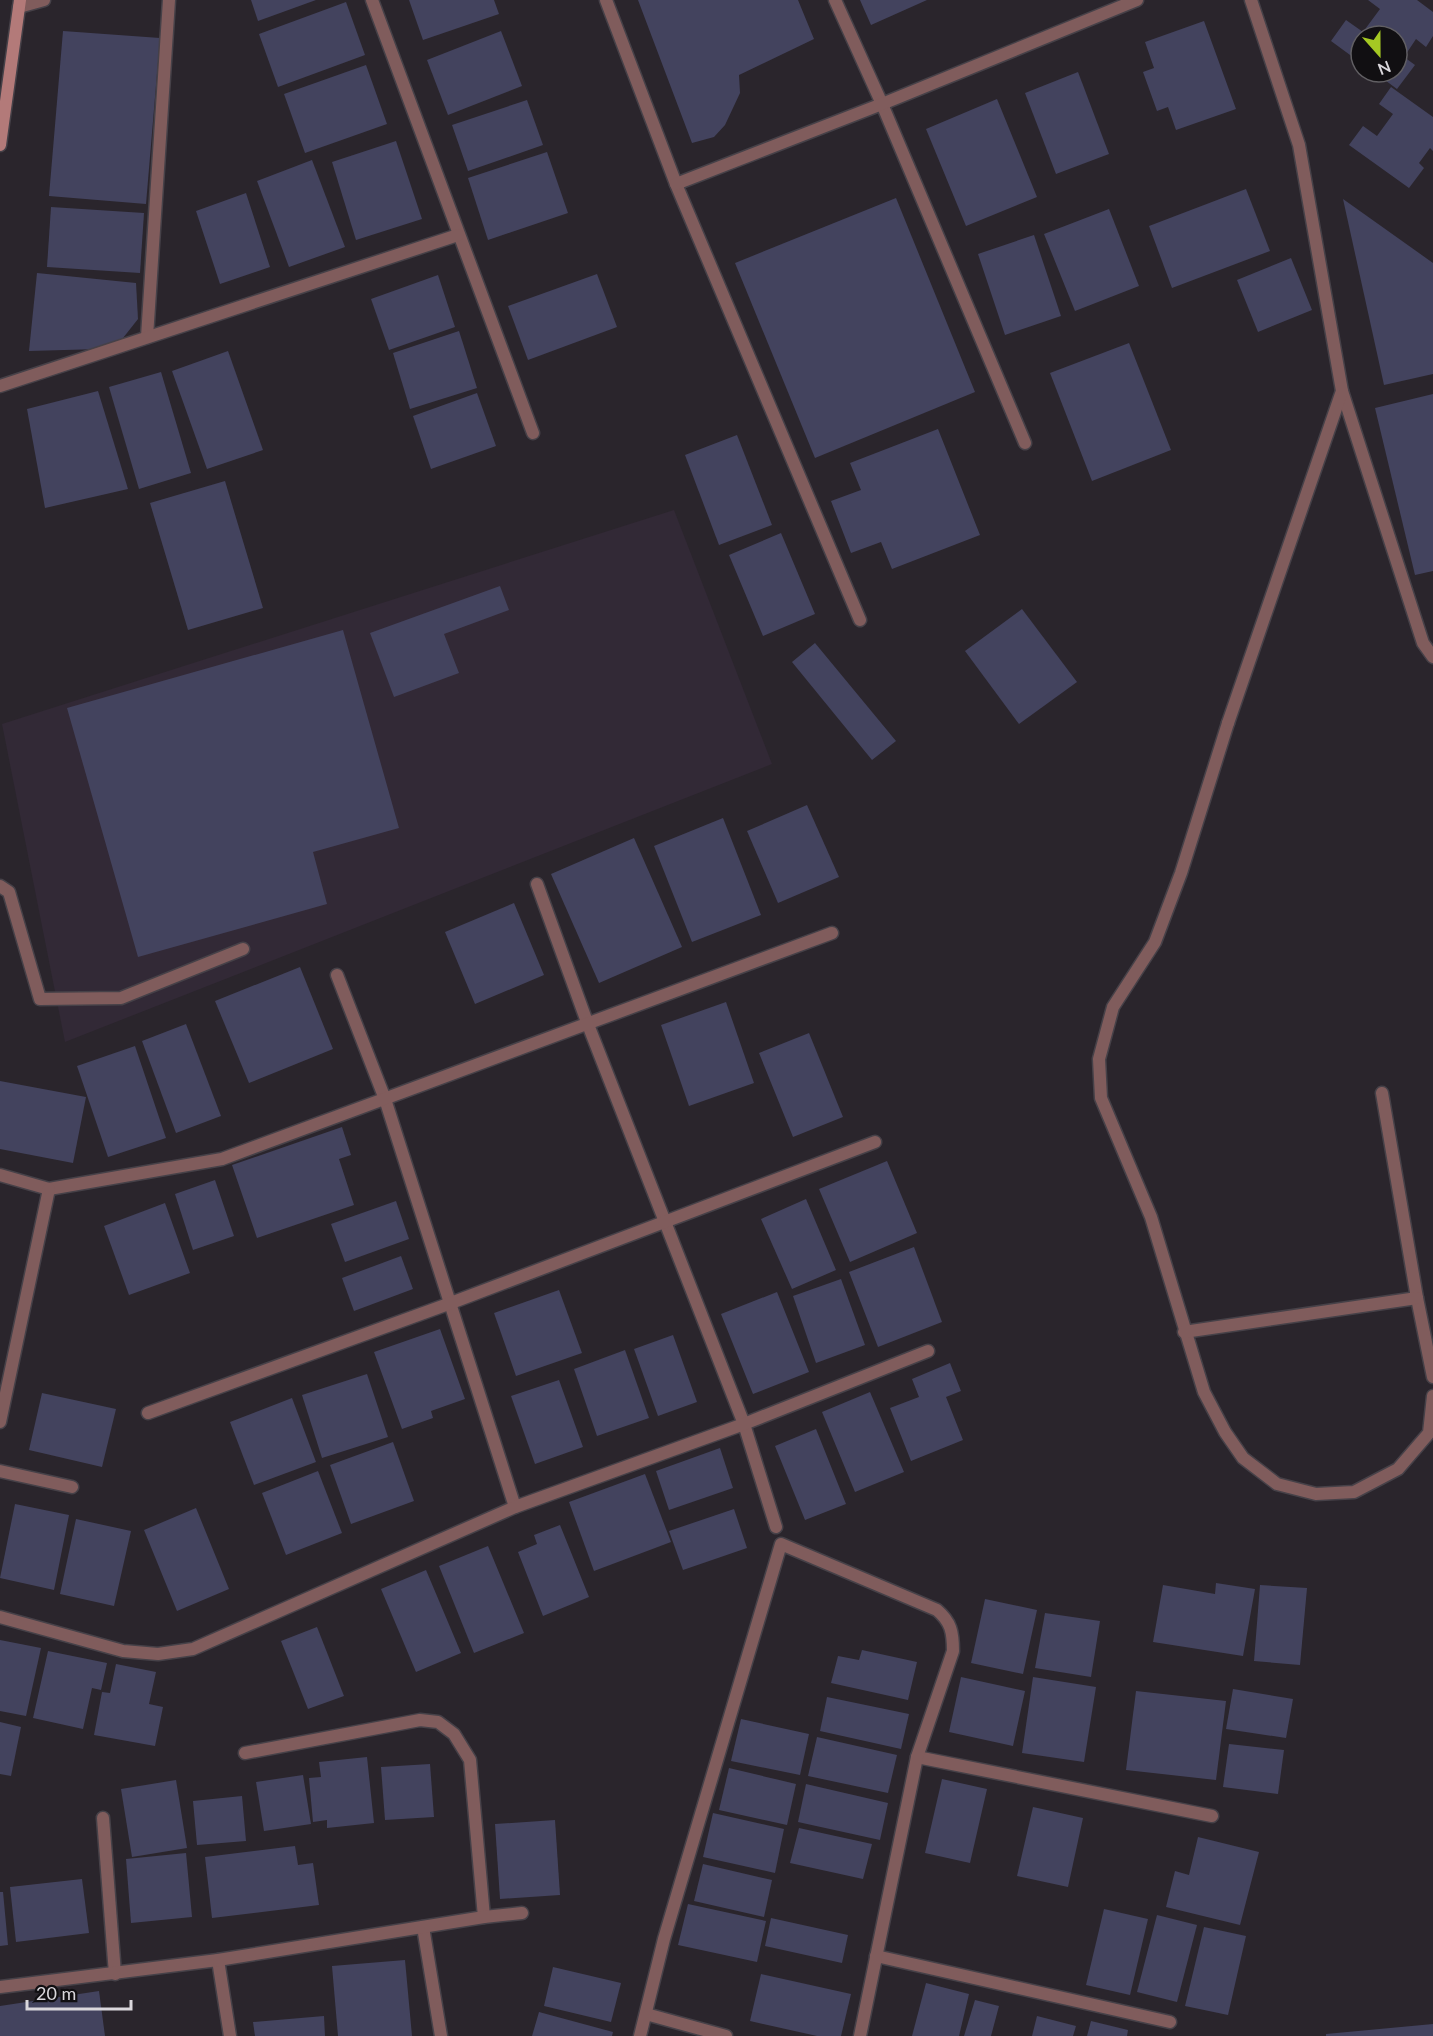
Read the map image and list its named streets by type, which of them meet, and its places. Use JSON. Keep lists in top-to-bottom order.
{
  "scale_bar": "20 m",
  "north": "bottom"
}
